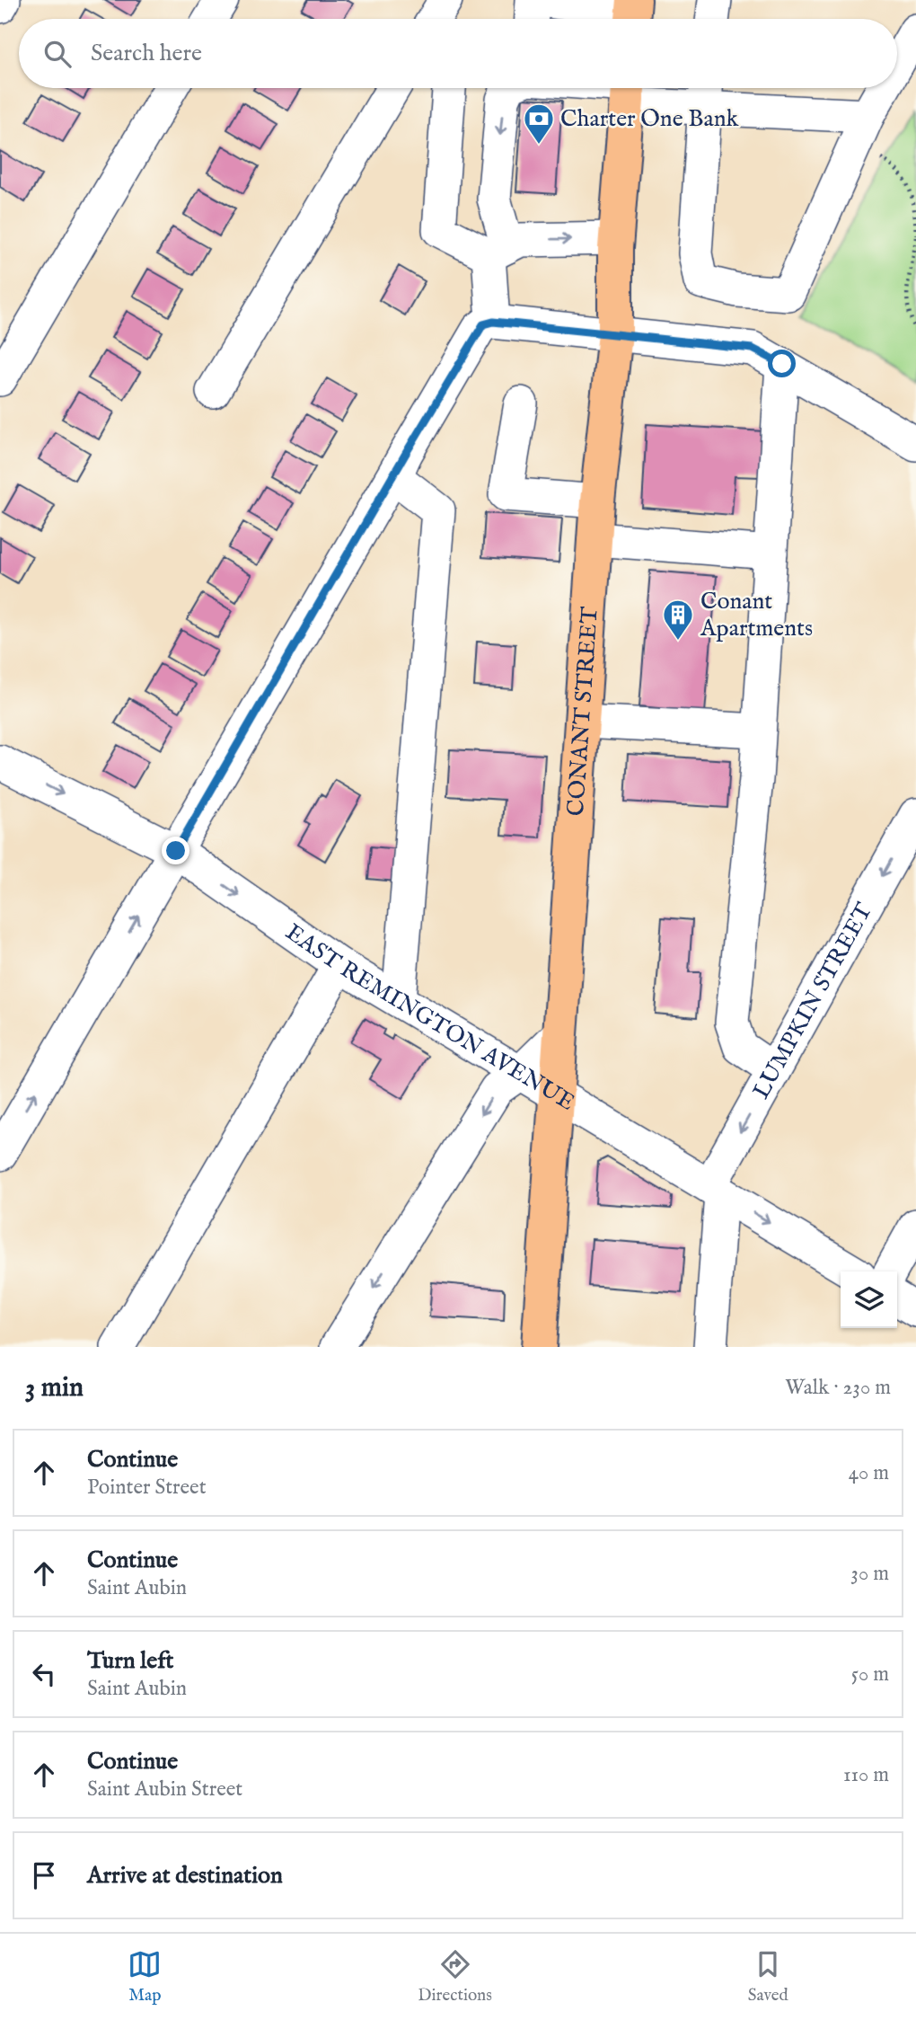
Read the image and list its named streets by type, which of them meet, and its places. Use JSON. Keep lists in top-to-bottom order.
{
  "streets": {
    "main road": ["CONANT STREET"],
    "street": ["LUMPKIN STREET", "EAST REMINGTON AVENUE"]
  },
  "crossings": [
    ["CONANT STREET", "EAST REMINGTON AVENUE"],
    ["LUMPKIN STREET", "EAST REMINGTON AVENUE"]
  ],
  "one_way": ["EAST REMINGTON AVENUE"],
  "places": {
    "bank": ["Charter One Bank"],
    "building": ["Conant Apartments"]
  },
  "page": {
    "search": "Search here",
    "heading": ["3 min", "Walk · 230 m"],
    "list": [
      ["Continue", "Pointer Street", "40 m"],
      ["Continue", "Saint Aubin", "30 m"],
      ["Turn left", "Saint Aubin", "50 m"],
      ["Continue", "Saint Aubin Street", "110 m"],
      "Arrive at destination"
    ],
    "nav": ["Map", "Directions", "Saved"]
  }
}
